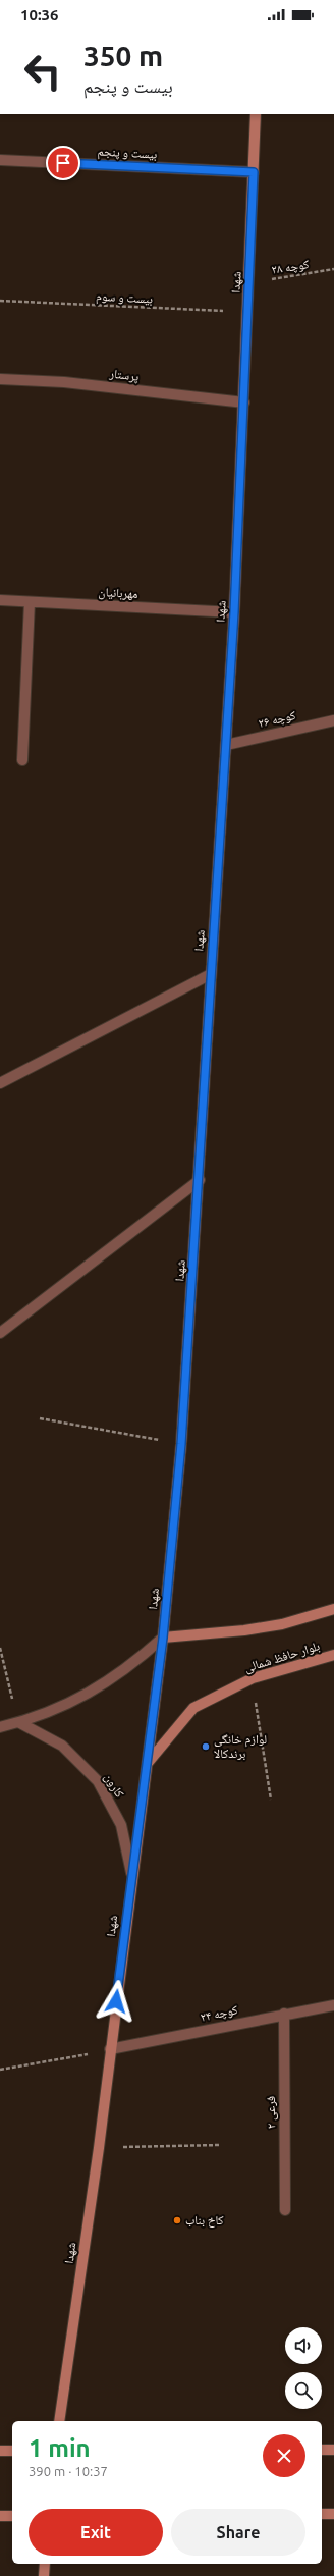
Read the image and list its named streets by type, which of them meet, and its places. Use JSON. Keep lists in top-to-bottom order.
{
  "streets": {
    "street": [
      "بیست و پنجم",
      "شهدا",
      "پرستار",
      "مهربانیان",
      "کوچه ۲۶",
      "بلوار حافظ شمالی",
      "کارون",
      "کوچه ۲۴",
      "فرعی ۲"
    ],
    "path": ["کوچه ۲۸", "بیست و سوم"]
  },
  "crossings": [
    ["بیست و پنجم", "شهدا"],
    ["کوچه ۲۸", "شهدا"],
    ["شهدا", "بیست و سوم"],
    ["شهدا", "پرستار"],
    ["شهدا", "مهربانیان"],
    ["شهدا", "کوچه ۲۶"],
    ["شهدا", "بلوار حافظ شمالی"],
    ["شهدا", "کارون"],
    ["شهدا", "کوچه ۲۴"],
    ["کوچه ۲۴", "فرعی ۲"]
  ],
  "places": ["لوازم خانگی برندکالا", "کاخ بناب"],
  "page": {
    "status": "10:36",
    "turn": ["350 m", "بیست و پنجم"],
    "heading": ["1 min", "390 m · 10:37"],
    "buttons": ["Exit", "Share"]
  }
}
